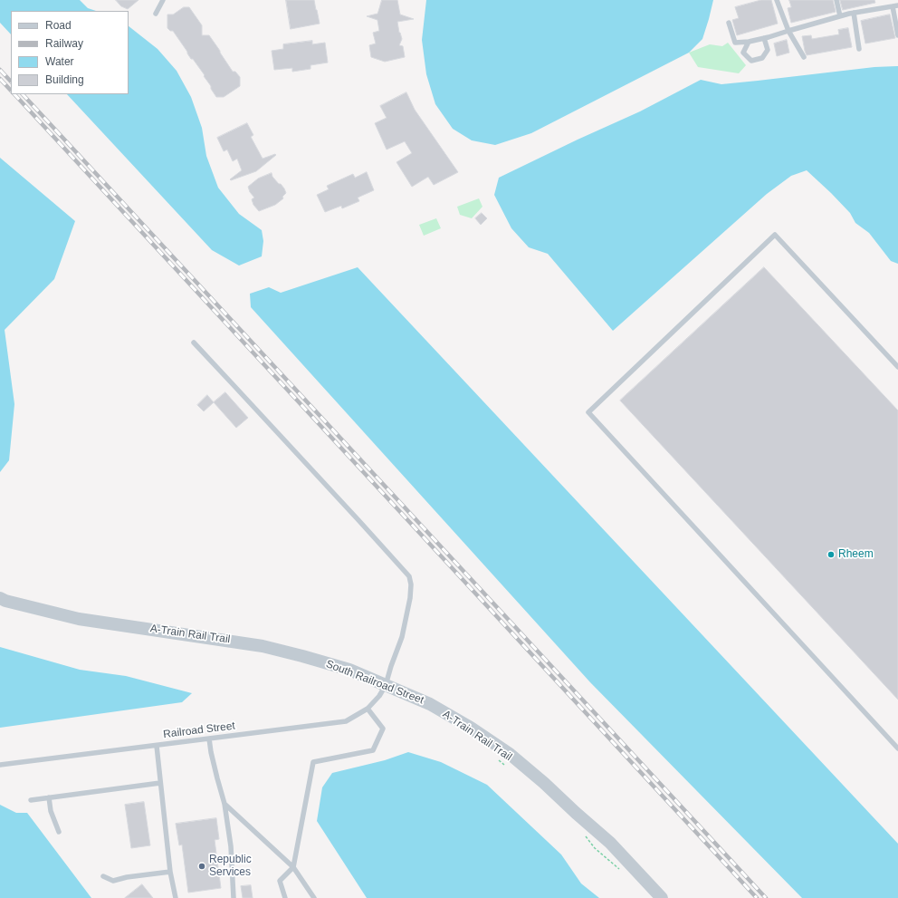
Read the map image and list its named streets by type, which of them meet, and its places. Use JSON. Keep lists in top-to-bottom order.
{
  "streets": {
    "street": ["South Railroad Street"],
    "lane": ["Railroad Street"],
    "path": ["A-Train Rail Trail"]
  },
  "crossings": [
    ["South Railroad Street", "Railroad Street"]
  ],
  "places": ["Rheem", "Republic Services"],
  "legend": [
    "Road",
    "Railway",
    "Water",
    "Building"
  ]
}
